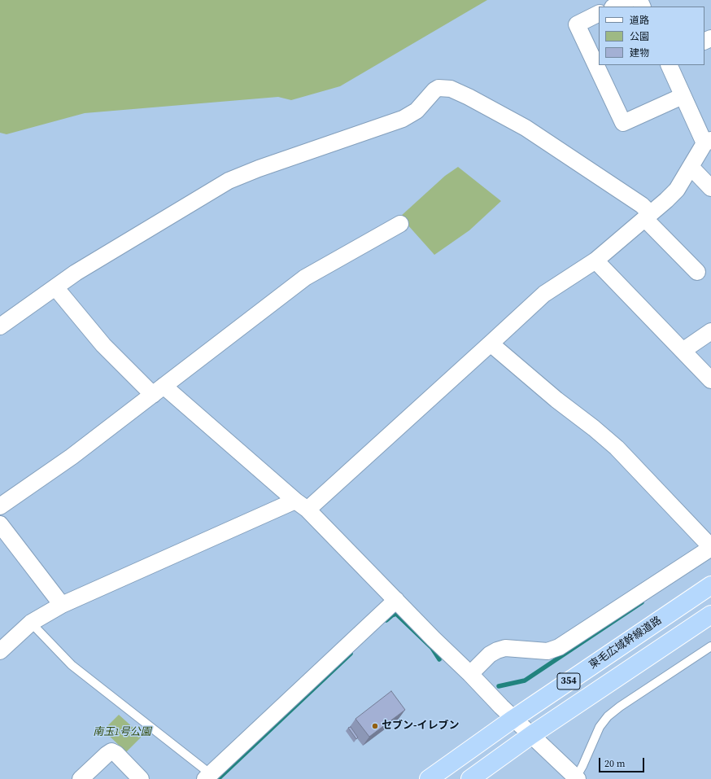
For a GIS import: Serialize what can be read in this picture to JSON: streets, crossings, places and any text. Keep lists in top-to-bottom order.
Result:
{
  "streets": {
    "highway": ["東毛広域幹線道路", "354"]
  },
  "parks": ["南玉1号公園"],
  "places": ["セブン-イレブン"],
  "legend": ["道路", "公園", "建物"],
  "scale_bar": "20 m"
}
